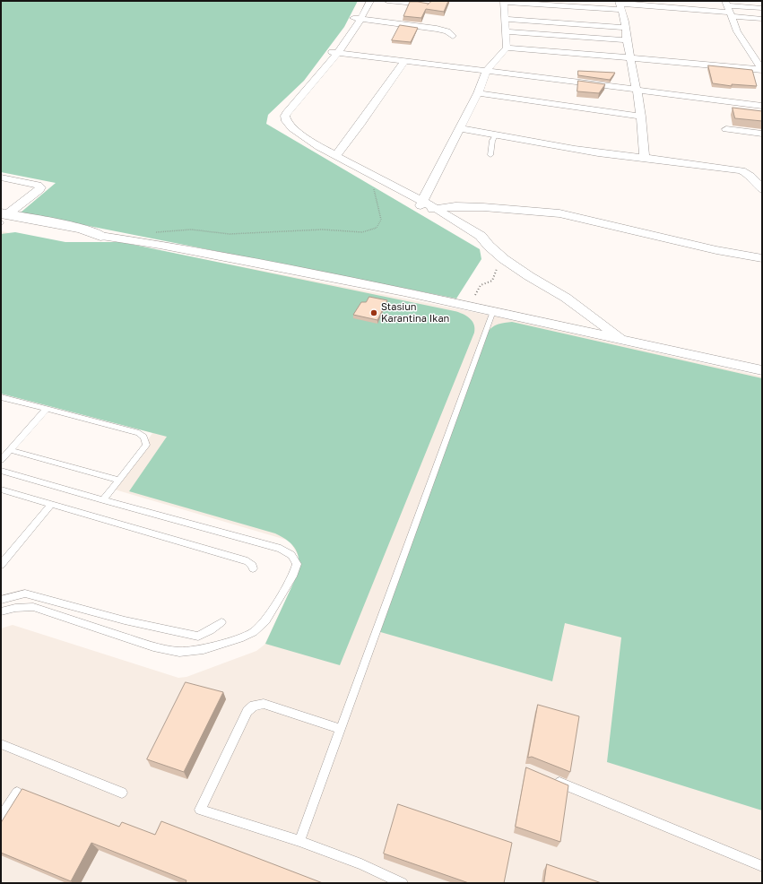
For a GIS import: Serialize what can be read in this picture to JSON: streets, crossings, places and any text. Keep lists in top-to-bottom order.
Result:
{
  "places": ["Stasiun Karantina Ikan"]
}
